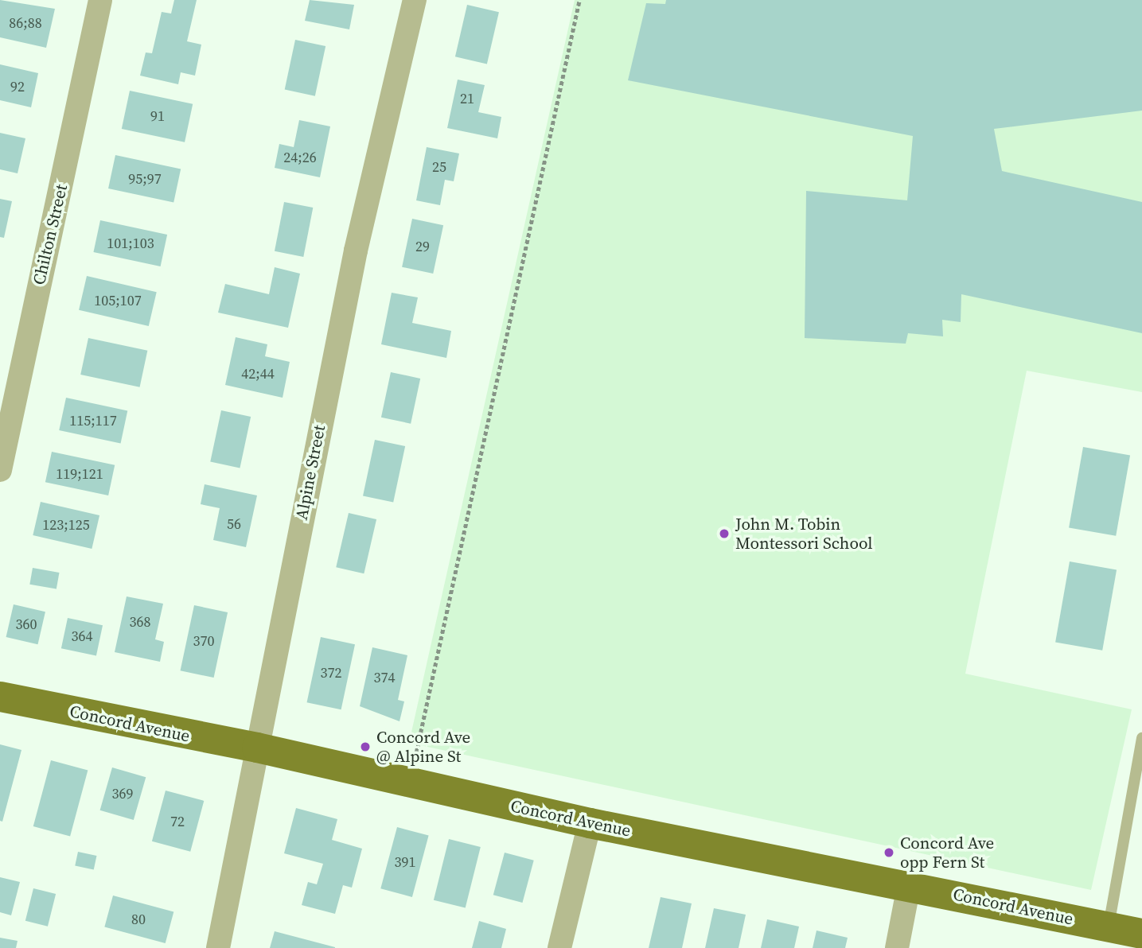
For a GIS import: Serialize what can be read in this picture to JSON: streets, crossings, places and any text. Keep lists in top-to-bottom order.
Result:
{
  "streets": {
    "main road": ["Concord Avenue"],
    "street": ["Chilton Street", "Alpine Street"]
  },
  "crossings": [
    ["Alpine Street", "Concord Avenue"]
  ],
  "places": ["John M. Tobin Montessori School", "Concord Ave @ Alpine St", "Concord Ave opp Fern St"],
  "house_numbers": [
    "86;88",
    "92",
    "21",
    "91",
    "24;26",
    "25",
    "95;97",
    "101;103",
    "29",
    "105;107",
    "42;44",
    "115;117",
    "119;121",
    "56",
    "123;125",
    "368",
    "360",
    "364",
    "370",
    "372",
    "374",
    "369",
    "72",
    "391",
    "80"
  ]
}
